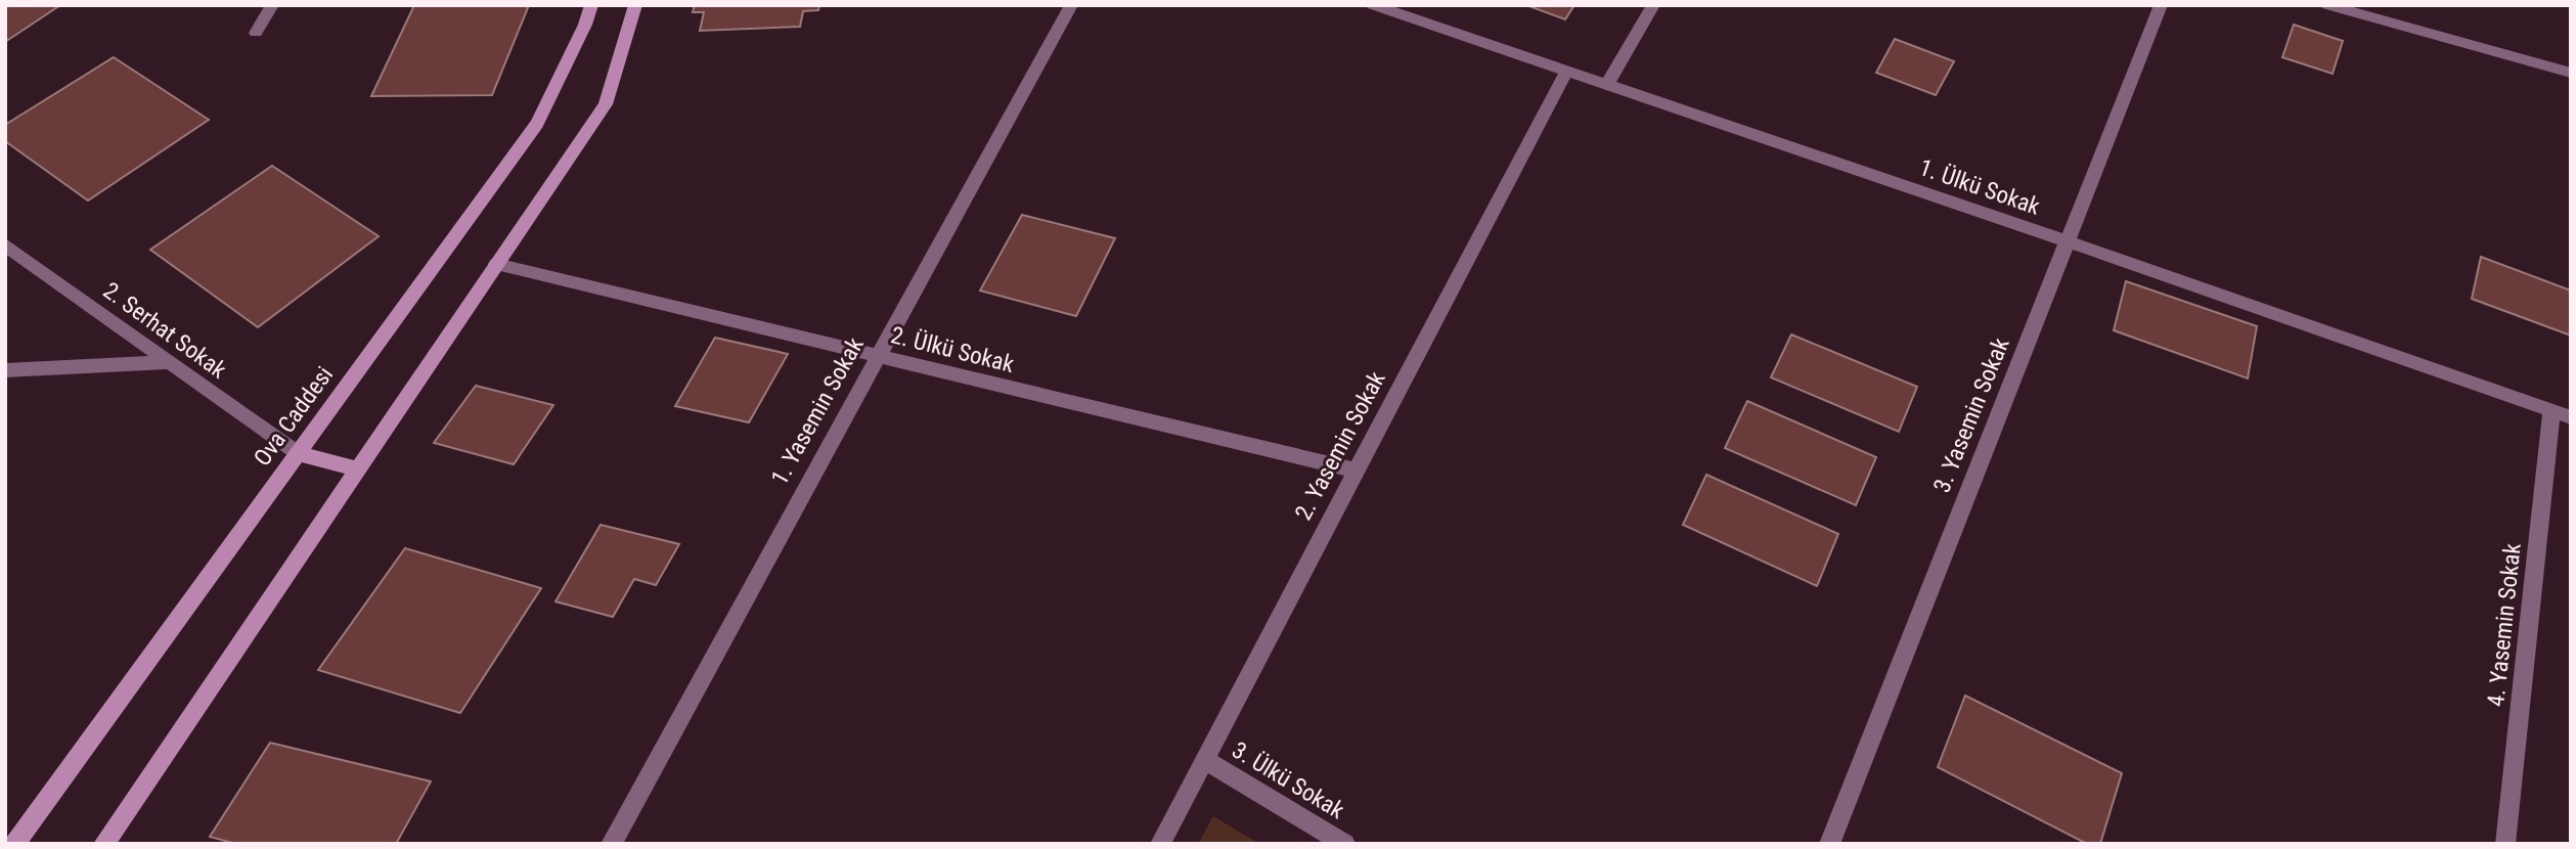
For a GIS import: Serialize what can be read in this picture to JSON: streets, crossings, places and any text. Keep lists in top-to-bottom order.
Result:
{
  "streets": {
    "street": [
      "1. Ülkü Sokak",
      "2. Serhat Sokak",
      "2. Ülkü Sokak",
      "1. Yasemin Sokak",
      "3. Yasemin Sokak",
      "Ova Caddesi",
      "2. Yasemin Sokak",
      "4. Yasemin Sokak",
      "3. Ülkü Sokak"
    ]
  },
  "crossings": [
    ["1. Ülkü Sokak", "3. Yasemin Sokak"],
    ["1. Ülkü Sokak", "2. Yasemin Sokak"],
    ["1. Ülkü Sokak", "4. Yasemin Sokak"],
    ["2. Serhat Sokak", "Ova Caddesi"],
    ["2. Ülkü Sokak", "1. Yasemin Sokak"],
    ["2. Ülkü Sokak", "2. Yasemin Sokak"],
    ["2. Yasemin Sokak", "3. Ülkü Sokak"]
  ]
}
